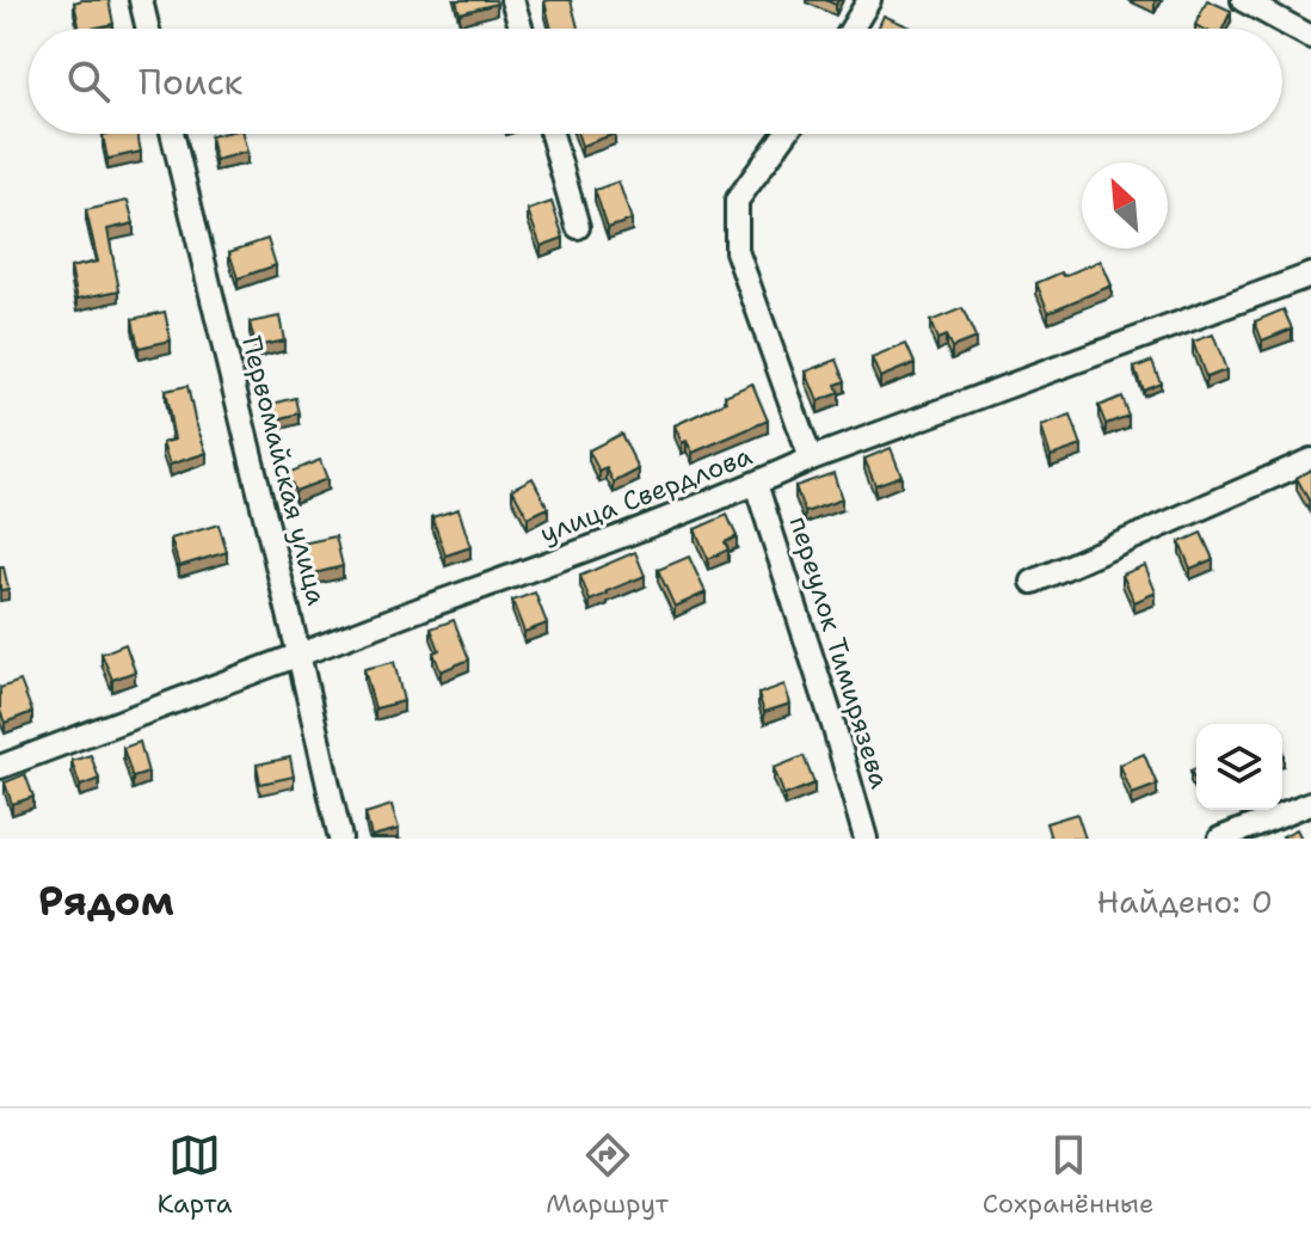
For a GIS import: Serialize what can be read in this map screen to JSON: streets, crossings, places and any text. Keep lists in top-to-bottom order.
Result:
{
  "streets": {
    "street": ["Первомайская улица", "улица Свердлова", "переулок Тимирязева"]
  },
  "crossings": [
    ["Первомайская улица", "улица Свердлова"],
    ["улица Свердлова", "переулок Тимирязева"]
  ],
  "north": "top left",
  "page": {
    "search": "Поиск",
    "heading": ["Рядом", "Найдено: 0"],
    "nav": ["Карта", "Маршрут", "Сохранённые"]
  }
}
